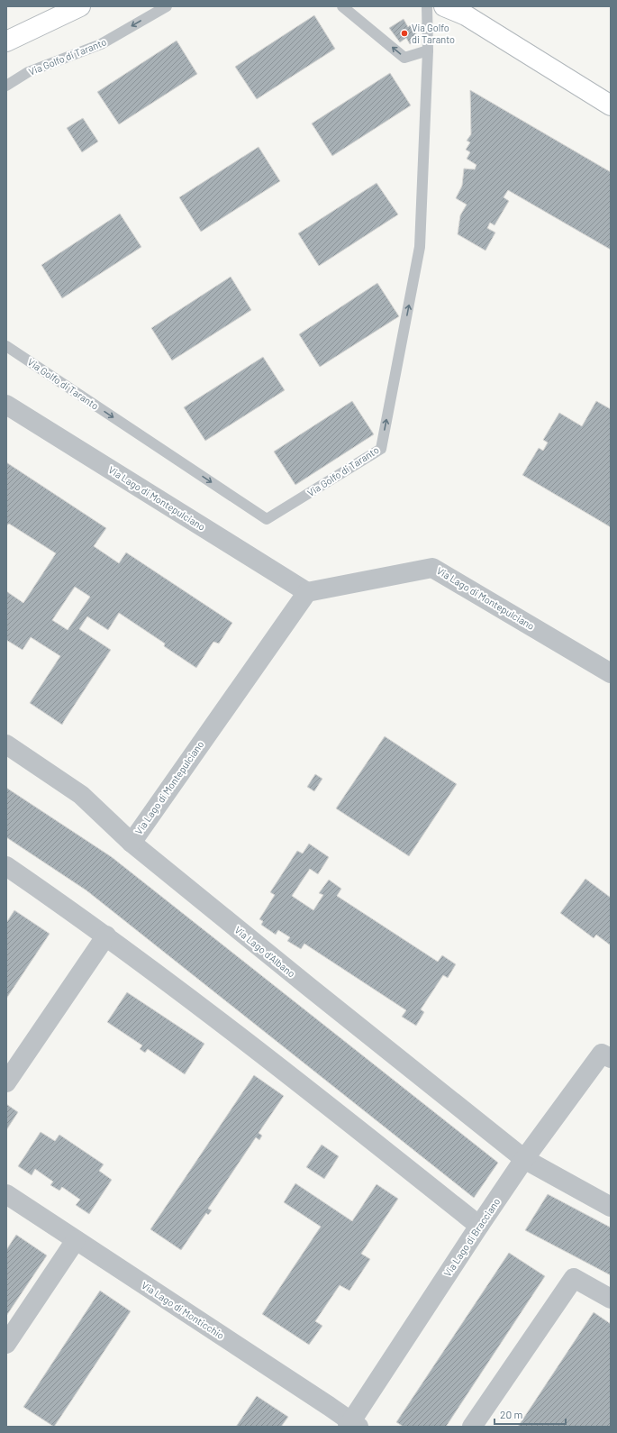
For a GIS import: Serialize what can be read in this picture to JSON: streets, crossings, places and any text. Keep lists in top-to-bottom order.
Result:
{
  "streets": {
    "street": [
      "Via Lago di Montepulciano",
      "Via Lago d'Albano",
      "Via Lago di Bracciano",
      "Via Lago di Monticchio"
    ],
    "lane": ["Via Golfo di Taranto"]
  },
  "crossings": [
    ["Via Lago di Montepulciano", "Via Lago d'Albano"],
    ["Via Lago d'Albano", "Via Lago di Bracciano"],
    ["Via Lago di Bracciano", "Via Lago di Monticchio"]
  ],
  "places": ["Via Golfo di Taranto"],
  "scale_bar": "20 m"
}
